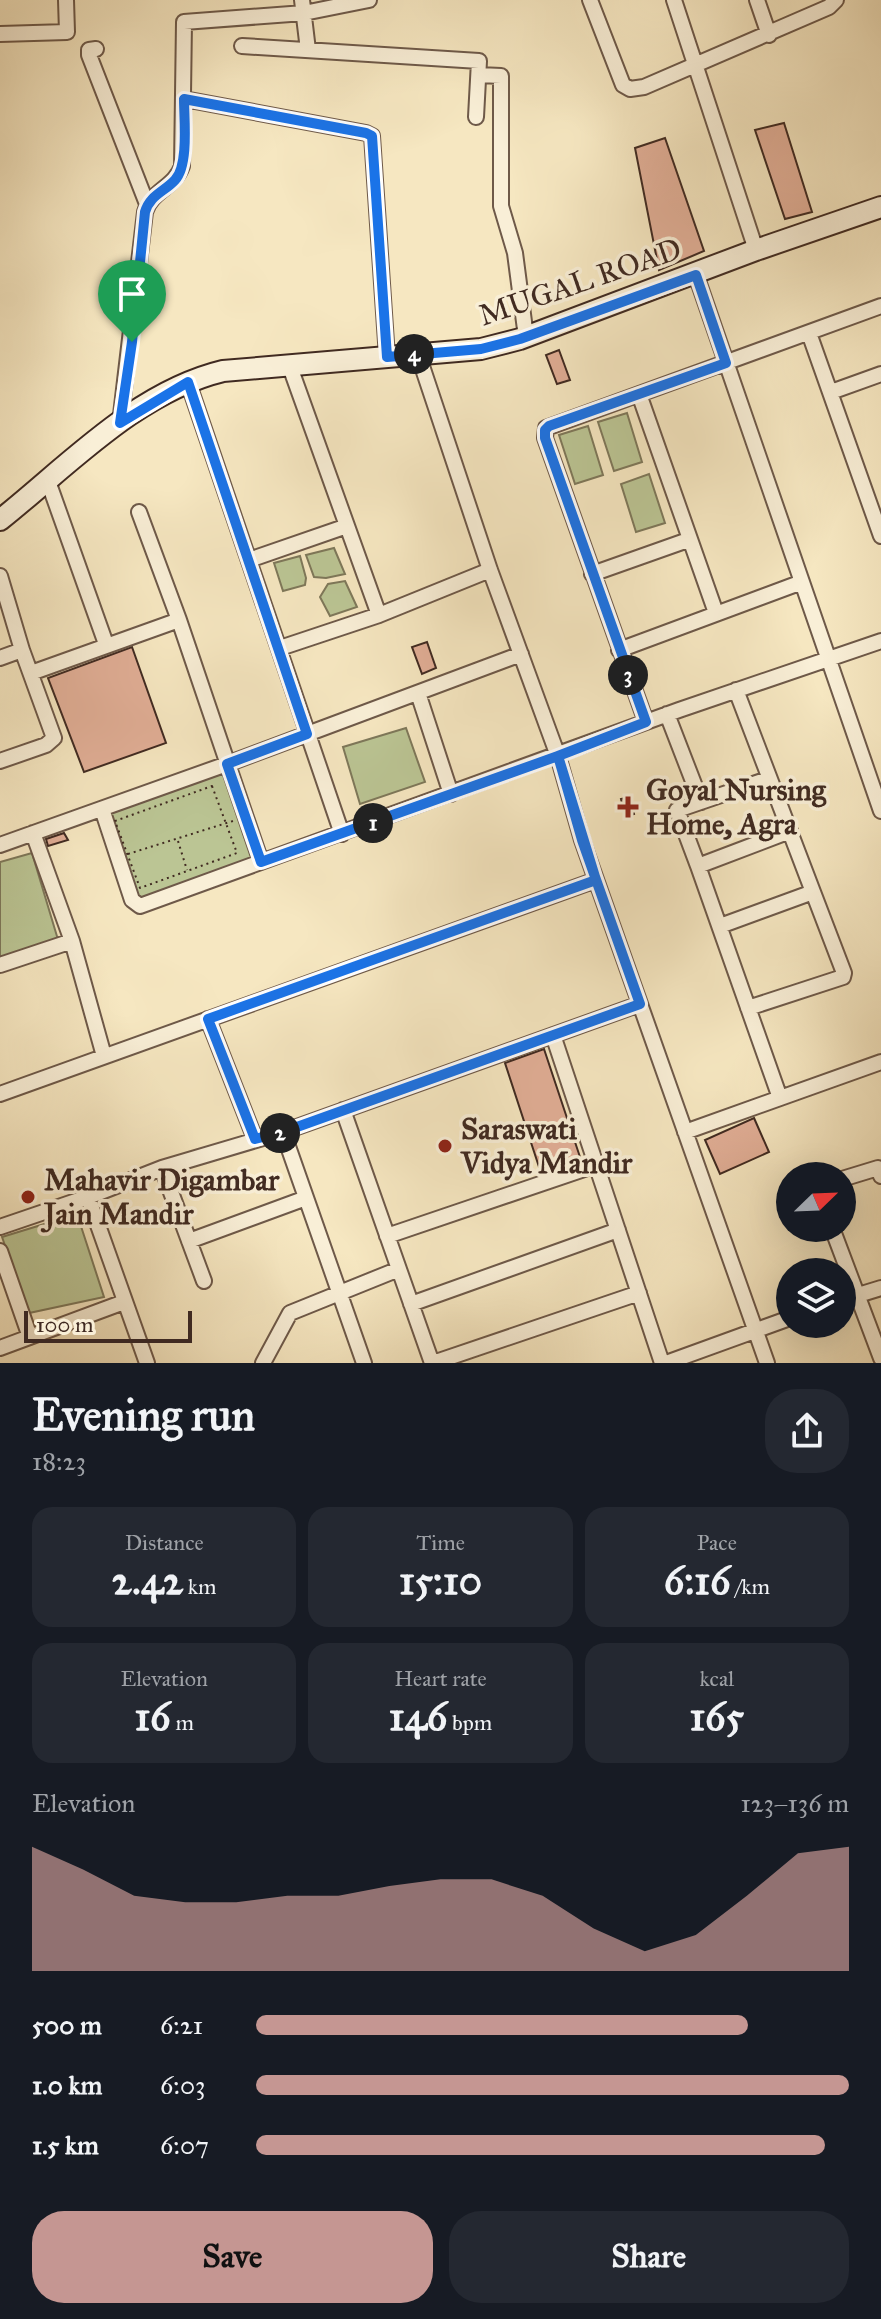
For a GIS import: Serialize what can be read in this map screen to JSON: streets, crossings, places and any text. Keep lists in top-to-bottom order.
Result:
{
  "streets": {
    "street": ["MUGAL ROAD"]
  },
  "places": {
    "health": ["Goyal Nursing Home, Agra"],
    "other": ["Saraswati Vidya Mandir", "Mahavir Digambar Jain Mandir"]
  },
  "scale_bar": "100 m",
  "north": "top right",
  "page": {
    "pins": [
      "4",
      "3",
      "1",
      "2"
    ],
    "scale": "100 m",
    "heading": ["Evening run", "18:23"],
    "stats": [
      ["Distance", "2.42 km"],
      ["Time", "15:10"],
      ["Pace", "6:16 /km"],
      ["Elevation", "16 m"],
      ["Heart rate", "146 bpm"],
      ["kcal", "165"]
    ],
    "chart": ["Elevation", "123–136 m"],
    "list": [
      {
        "name": "500 m",
        "note": "6:21"
      },
      {
        "name": "1.0 km",
        "note": "6:03"
      },
      {
        "name": "1.5 km",
        "note": "6:07"
      }
    ],
    "buttons": ["Save", "Share"]
  }
}
